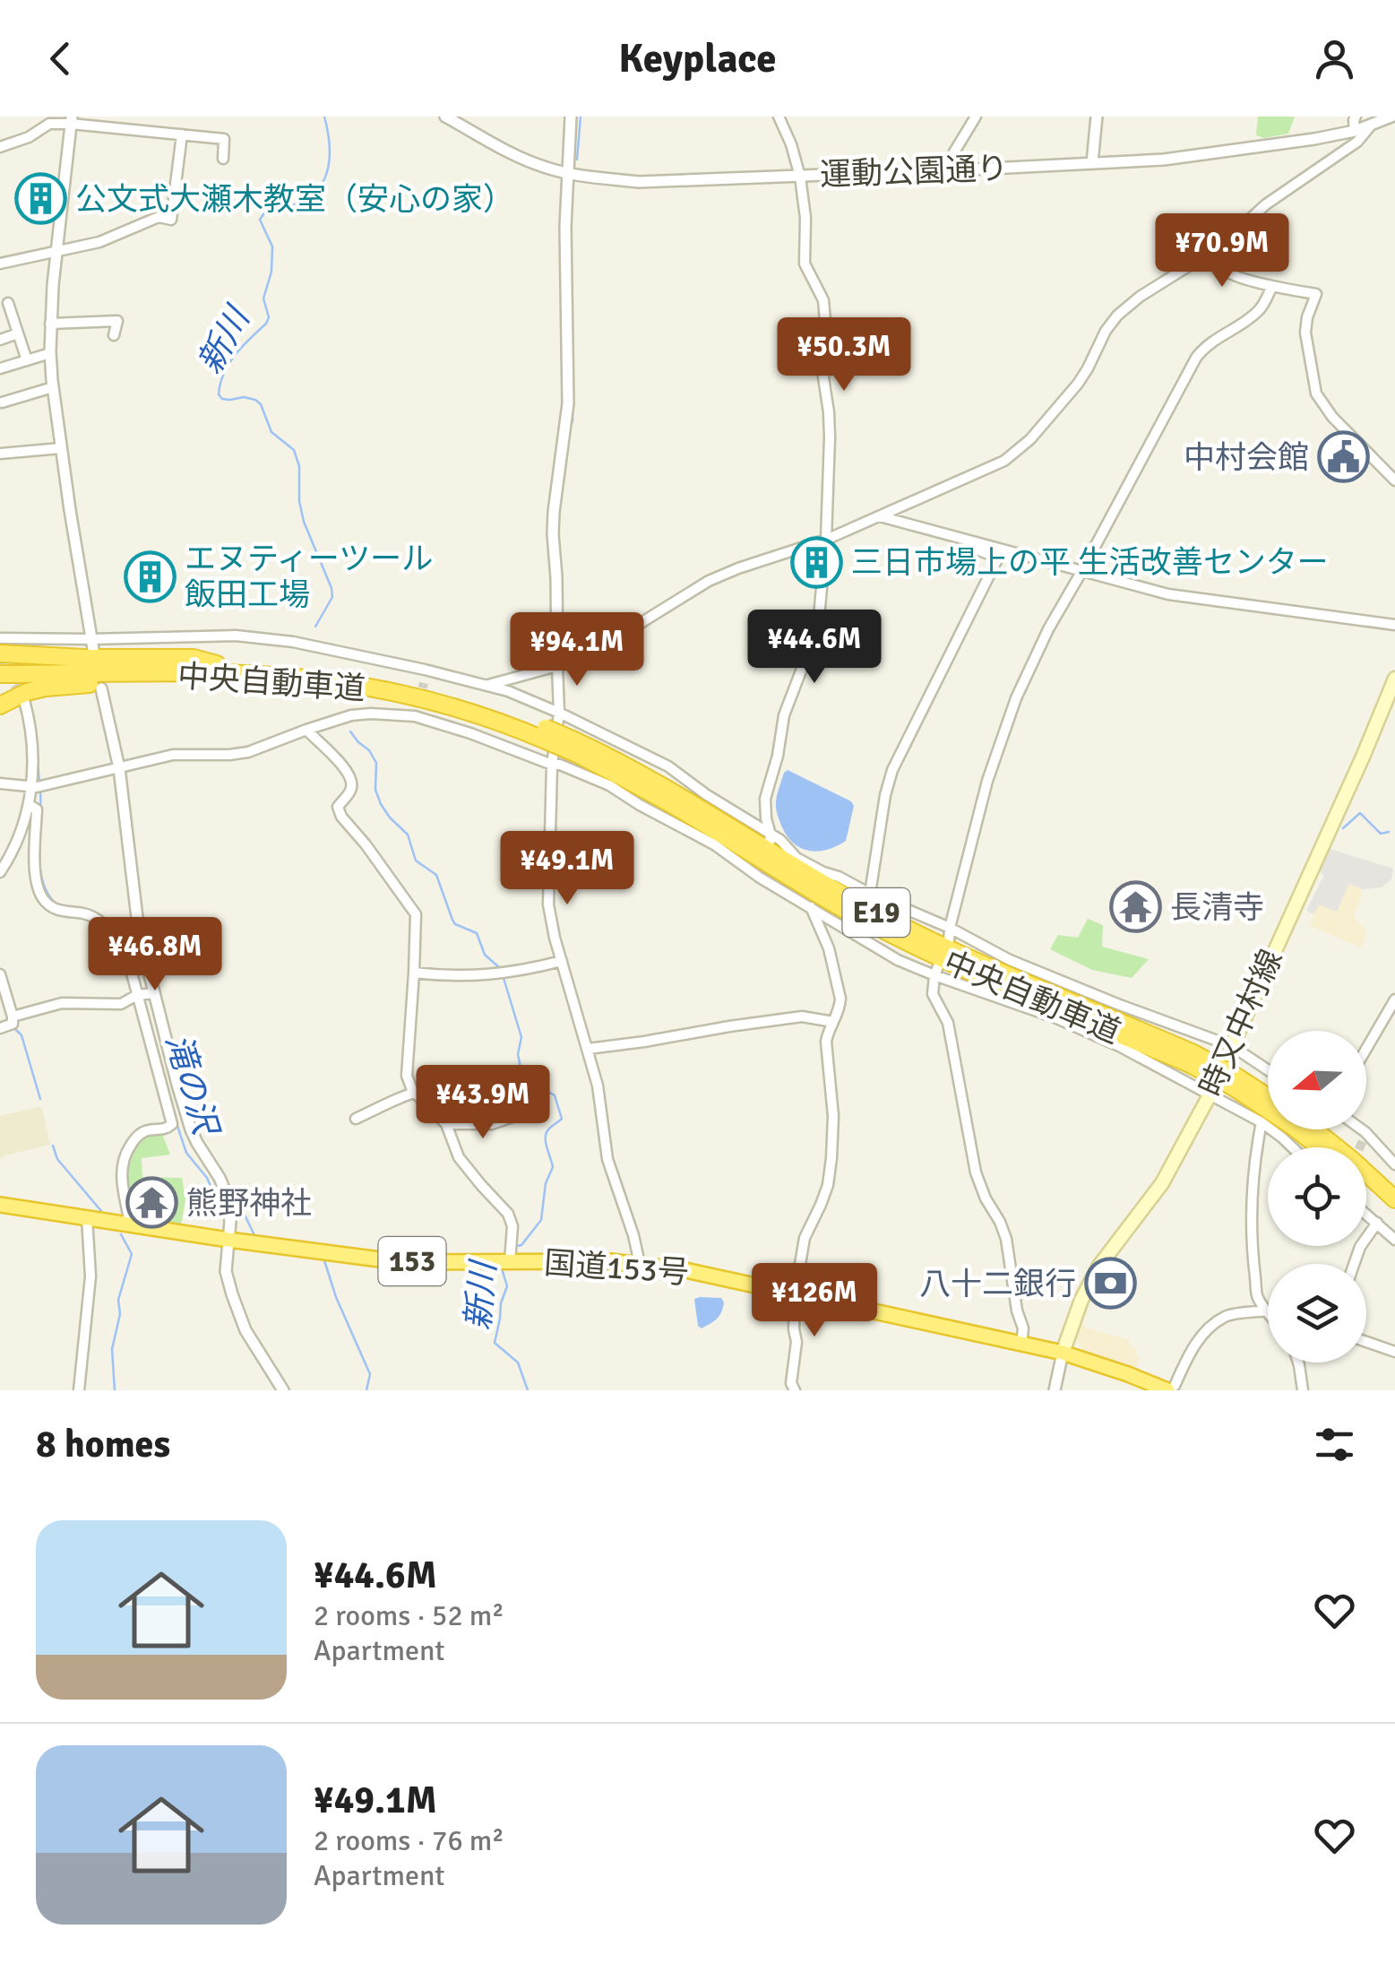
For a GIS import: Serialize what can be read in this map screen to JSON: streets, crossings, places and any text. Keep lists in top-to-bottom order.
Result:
{
  "streets": {
    "highway": [
      "中央自動車道",
      "E19",
      "153",
      "国道153号"
    ],
    "main road": ["時又中村線"],
    "street": ["運動公園通り"]
  },
  "crossings": [
    ["時又中村線", "国道153号"]
  ],
  "water": ["新川", "滝の沢"],
  "places": {
    "building": ["公文式大瀬木教室（安心の家）", "三日市場上の平 生活改善センター", "エヌティーツール 飯田工場"],
    "public building": ["中村会館"],
    "temple": ["長清寺", "熊野神社"],
    "bank": ["八十二銀行"]
  },
  "north": "left",
  "page": {
    "header": "Keyplace",
    "price": [
      "¥70.9M",
      "¥50.3M",
      "¥44.6M",
      "¥94.1M",
      "¥49.1M",
      "¥46.8M",
      "¥43.9M",
      "¥126M"
    ],
    "heading": "8 homes",
    "list": [
      {
        "name": "¥44.6M",
        "note": "2 rooms · 52 m² · Apartment"
      },
      {
        "name": "¥49.1M",
        "note": "2 rooms · 76 m² · Apartment"
      }
    ]
  }
}
